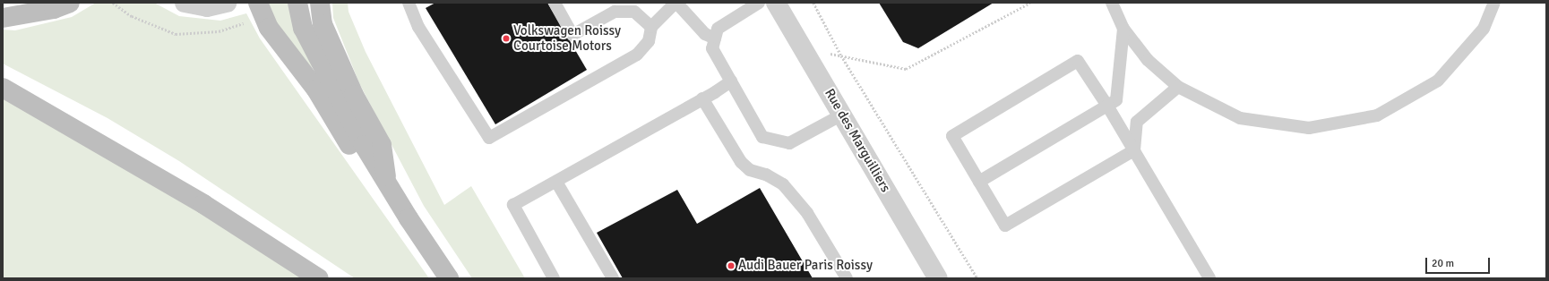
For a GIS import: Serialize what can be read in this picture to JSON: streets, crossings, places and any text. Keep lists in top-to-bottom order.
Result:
{
  "streets": {
    "street": ["Rue des Marguilliers"]
  },
  "places": ["Volkswagen Roissy Courtoise Motors", "Audi Bauer Paris Roissy"],
  "scale_bar": "20 m"
}
